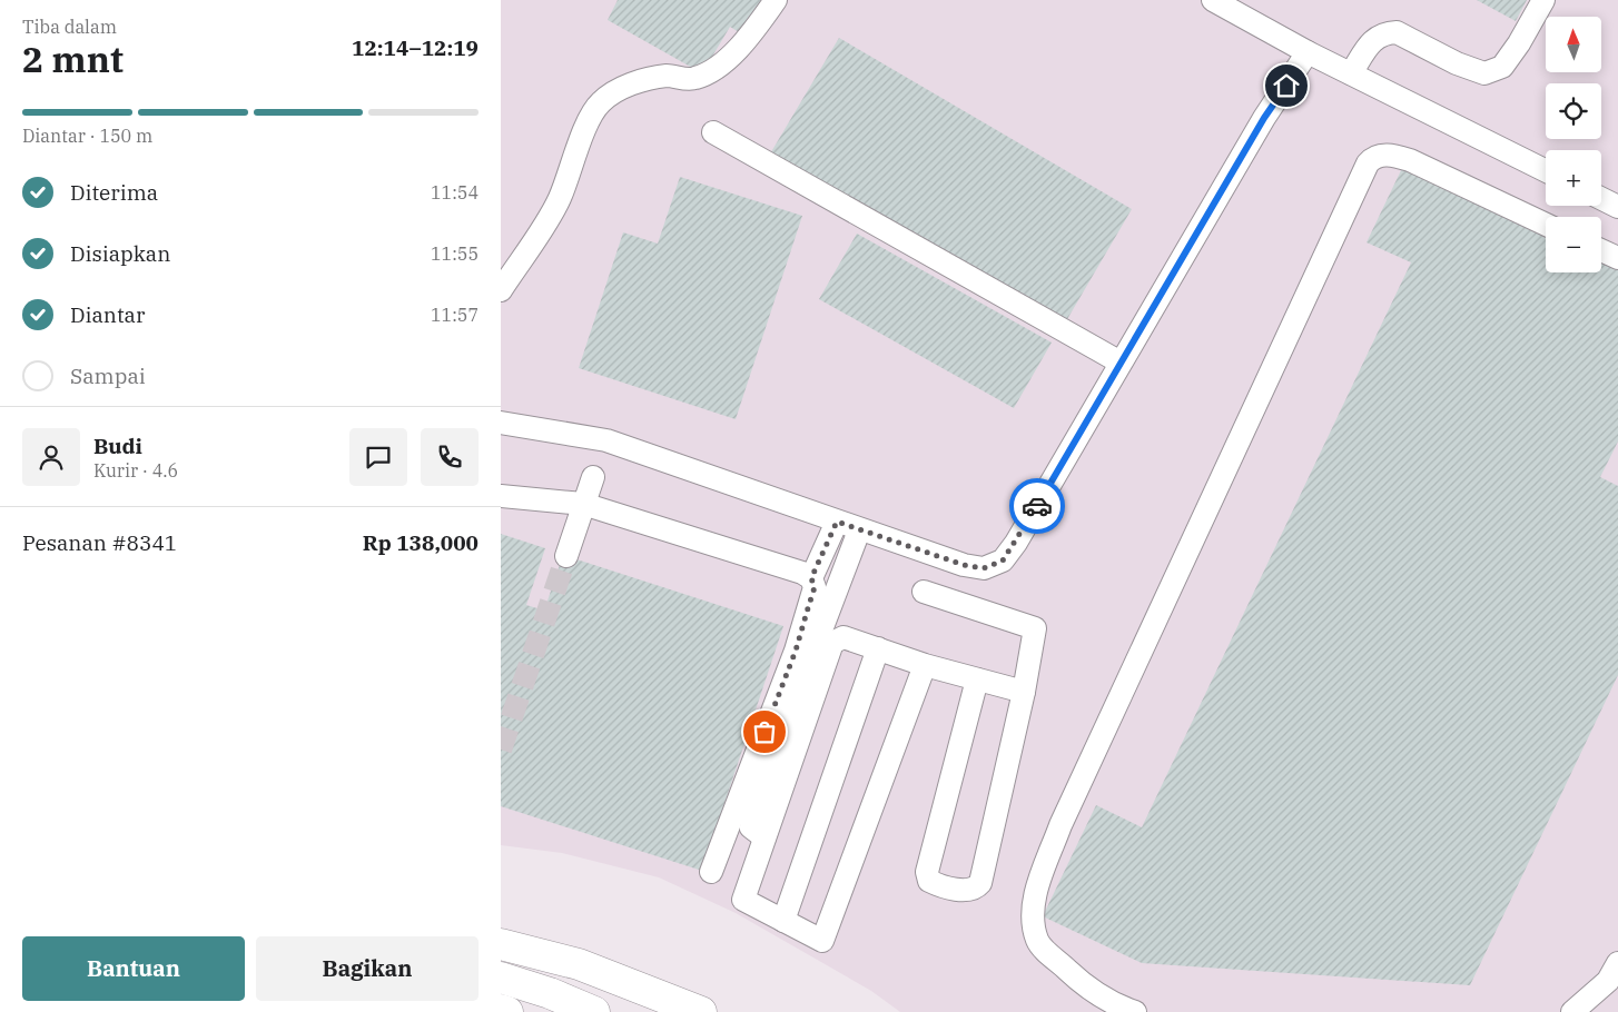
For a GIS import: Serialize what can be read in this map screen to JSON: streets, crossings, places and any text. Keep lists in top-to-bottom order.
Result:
{
  "north": "top",
  "page": {
    "heading": ["2 mnt", "Tiba dalam", "12:14–12:19"],
    "panel": [
      "Budi",
      "Kurir · 4.6",
      "Pesanan #8341",
      "Rp 138,000"
    ],
    "map_buttons": ["+", "−"],
    "bar": "Diantar · 150 m",
    "list": [
      ["Diterima", "11:54"],
      ["Disiapkan", "11:55"],
      ["Diantar", "11:57"],
      "Sampai"
    ],
    "buttons": ["Bantuan", "Bagikan"]
  }
}
